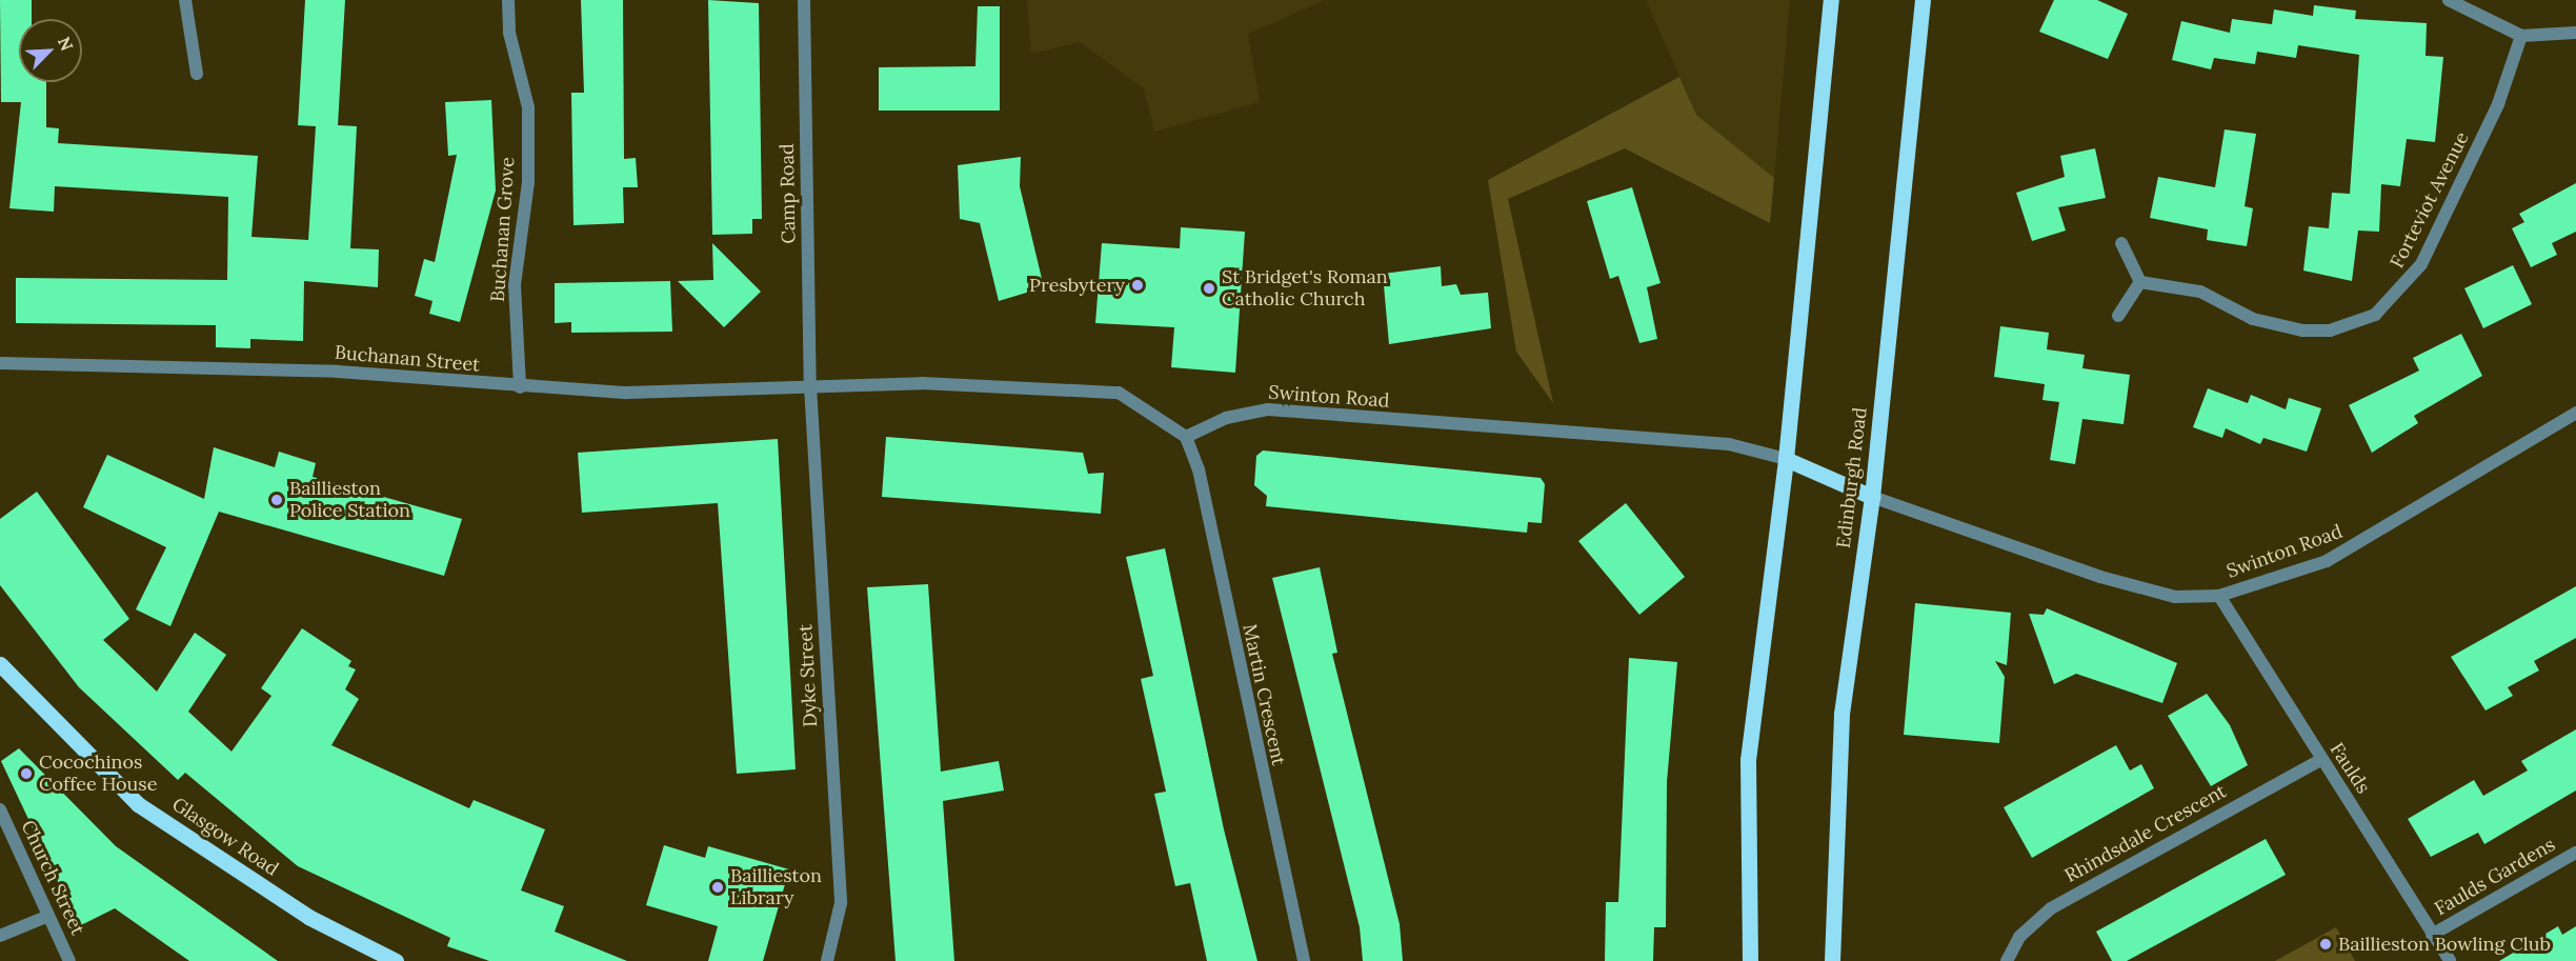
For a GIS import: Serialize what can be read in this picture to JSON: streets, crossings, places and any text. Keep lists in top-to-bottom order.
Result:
{
  "streets": {
    "main road": ["Edinburgh Road", "Glasgow Road"],
    "street": [
      "Camp Road",
      "Forteviot Avenue",
      "Buchanan Grove",
      "Buchanan Street",
      "Swinton Road",
      "Dyke Street",
      "Martin Crescent",
      "Faulds",
      "Rhindsdale Crescent",
      "Faulds Gardens",
      "Church Street"
    ]
  },
  "crossings": [
    ["Camp Road", "Buchanan Street"],
    ["Camp Road", "Dyke Street"],
    ["Buchanan Grove", "Buchanan Street"],
    ["Buchanan Street", "Dyke Street"],
    ["Swinton Road", "Edinburgh Road"],
    ["Swinton Road", "Martin Crescent"],
    ["Swinton Road", "Faulds"],
    ["Faulds", "Rhindsdale Crescent"],
    ["Faulds", "Faulds Gardens"]
  ],
  "places": [
    "Presbytery",
    "St Bridget's Roman Catholic Church",
    "Baillieston Police Station",
    "Cocochinos Coffee House",
    "Baillieston Library",
    "Baillieston Bowling Club"
  ],
  "north": "top right"
}
